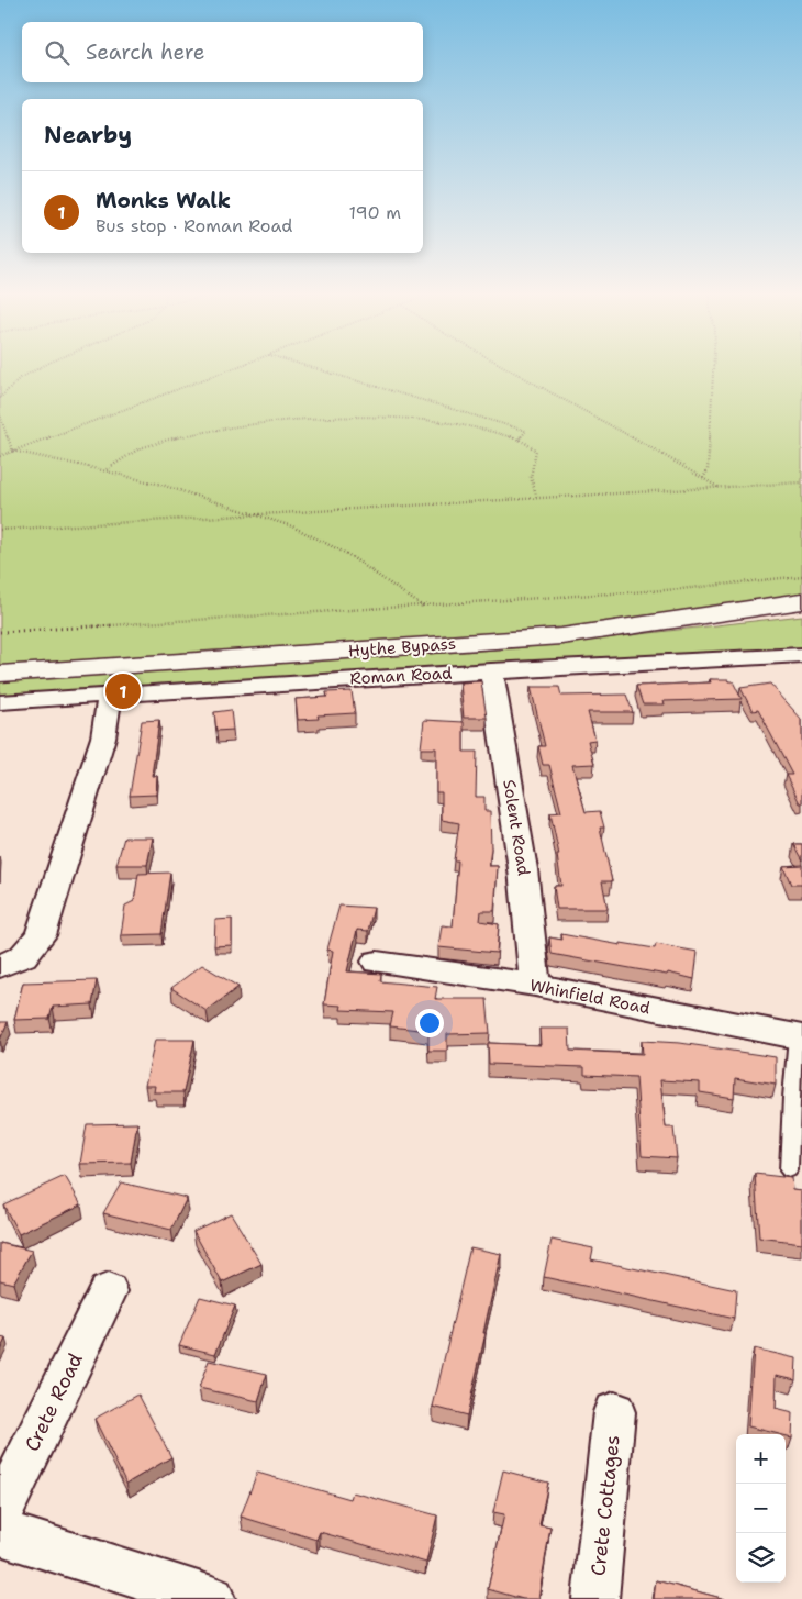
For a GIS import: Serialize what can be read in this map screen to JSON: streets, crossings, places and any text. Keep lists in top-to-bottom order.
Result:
{
  "streets": {
    "main road": ["Hythe Bypass"],
    "street": [
      "Roman Road",
      "Solent Road",
      "Whinfield Road",
      "Crete Road",
      "Crete Cottages"
    ]
  },
  "crossings": [
    ["Roman Road", "Solent Road"],
    ["Solent Road", "Whinfield Road"]
  ],
  "page": {
    "search": "Search here",
    "heading": "Nearby",
    "list": [
      {
        "mark": "1",
        "name": "Monks Walk",
        "note": "Bus stop · Roman Road",
        "value": "190 m"
      }
    ],
    "pins": "1",
    "map_buttons": ["+", "−"]
  }
}
